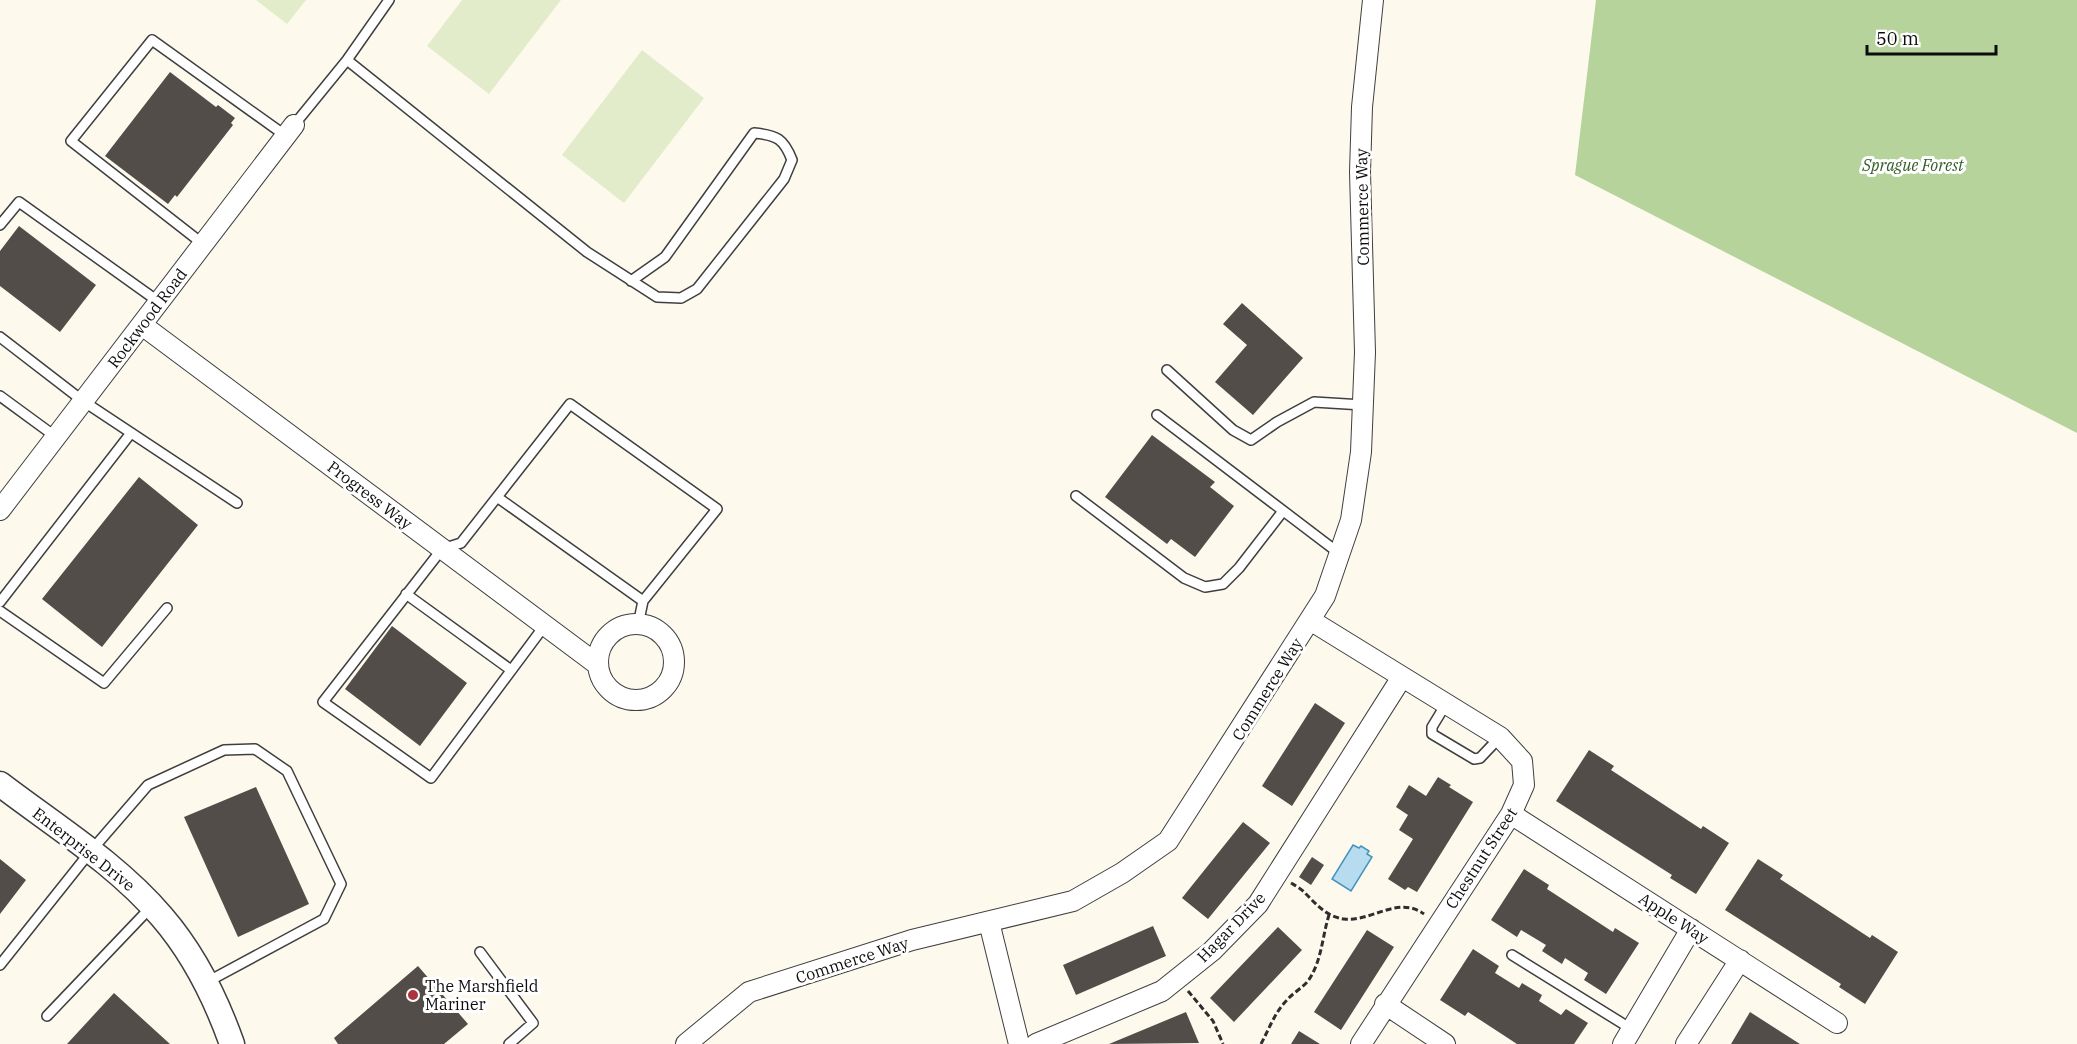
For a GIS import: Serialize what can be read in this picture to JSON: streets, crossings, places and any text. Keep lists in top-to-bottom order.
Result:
{
  "streets": {
    "street": [
      "Commerce Way",
      "Rockwood Road",
      "Progress Way",
      "Enterprise Drive",
      "Chestnut Street",
      "Apple Way",
      "Hagar Drive"
    ]
  },
  "crossings": [
    ["Commerce Way", "Chestnut Street"],
    ["Rockwood Road", "Progress Way"],
    ["Chestnut Street", "Apple Way"],
    ["Chestnut Street", "Hagar Drive"]
  ],
  "parks": ["Sprague Forest"],
  "places": ["The Marshfield Mariner"],
  "scale_bar": "50 m"
}
